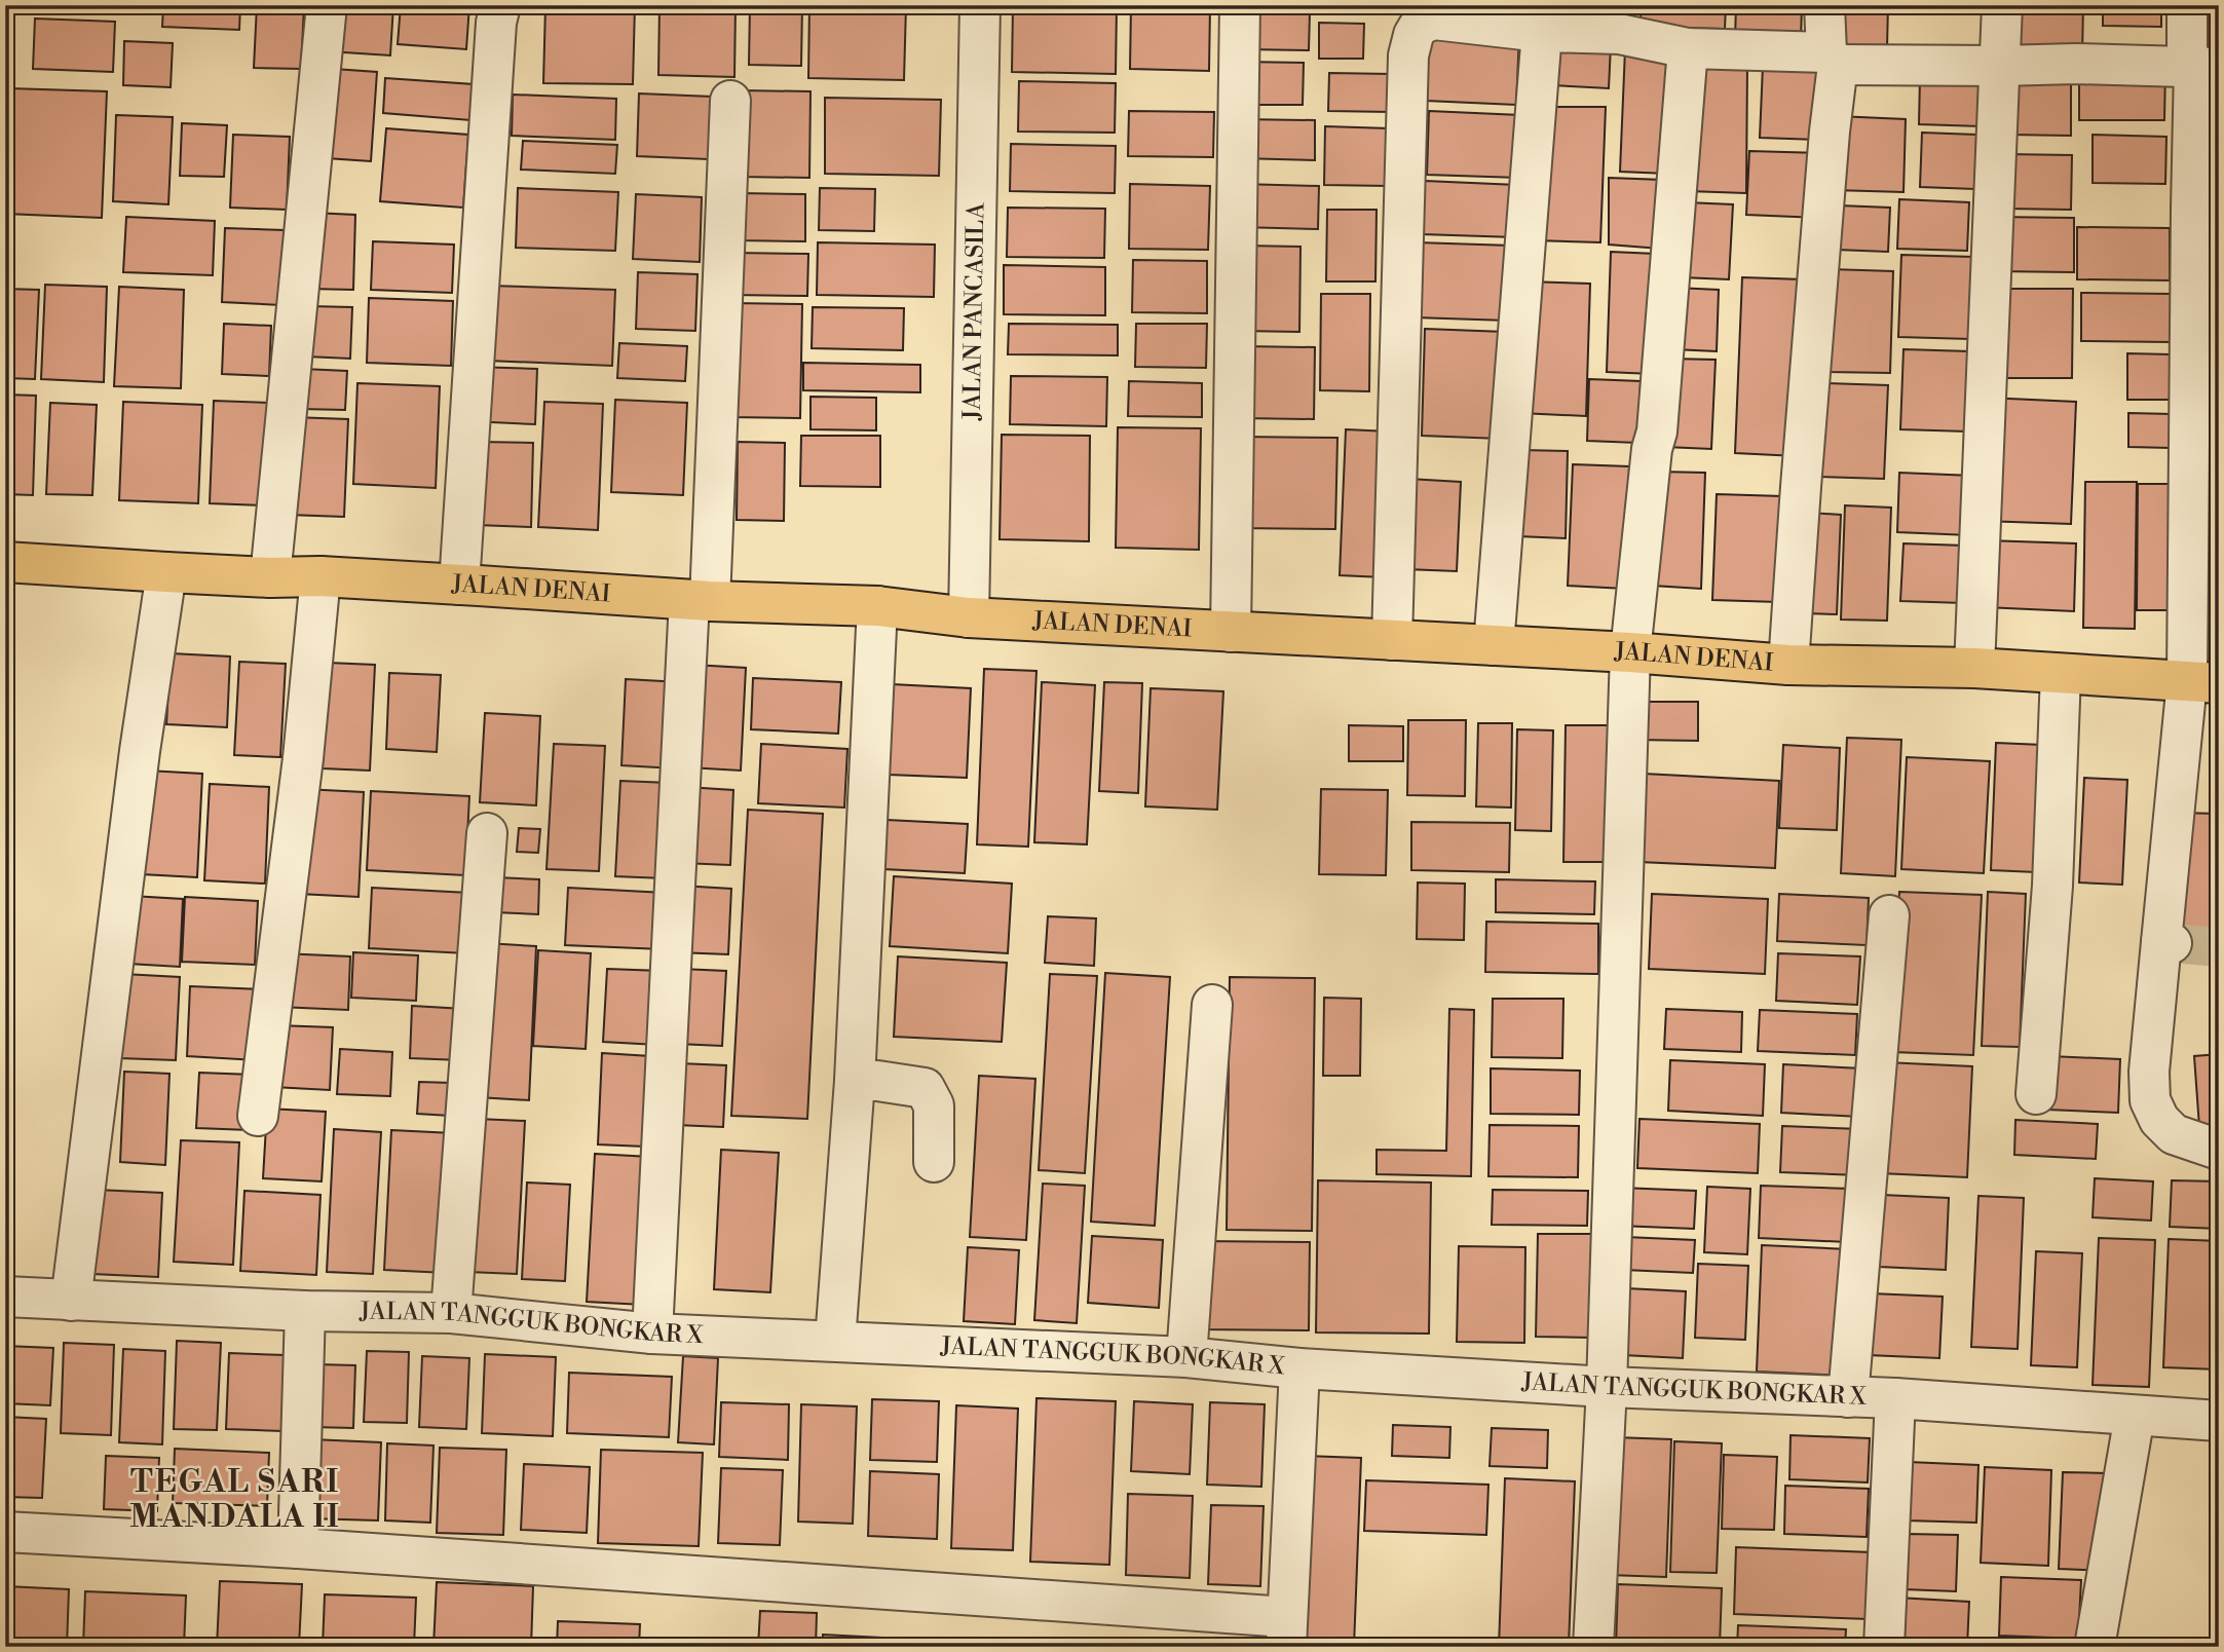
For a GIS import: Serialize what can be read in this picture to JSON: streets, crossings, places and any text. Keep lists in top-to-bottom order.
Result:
{
  "streets": {
    "main road": ["JALAN DENAI"],
    "street": ["JALAN PANCASILA", "JALAN TANGGUK BONGKAR X"]
  },
  "crossings": [
    ["JALAN PANCASILA", "JALAN DENAI"]
  ],
  "districts": ["TEGAL SARI MANDALA II"]
}
